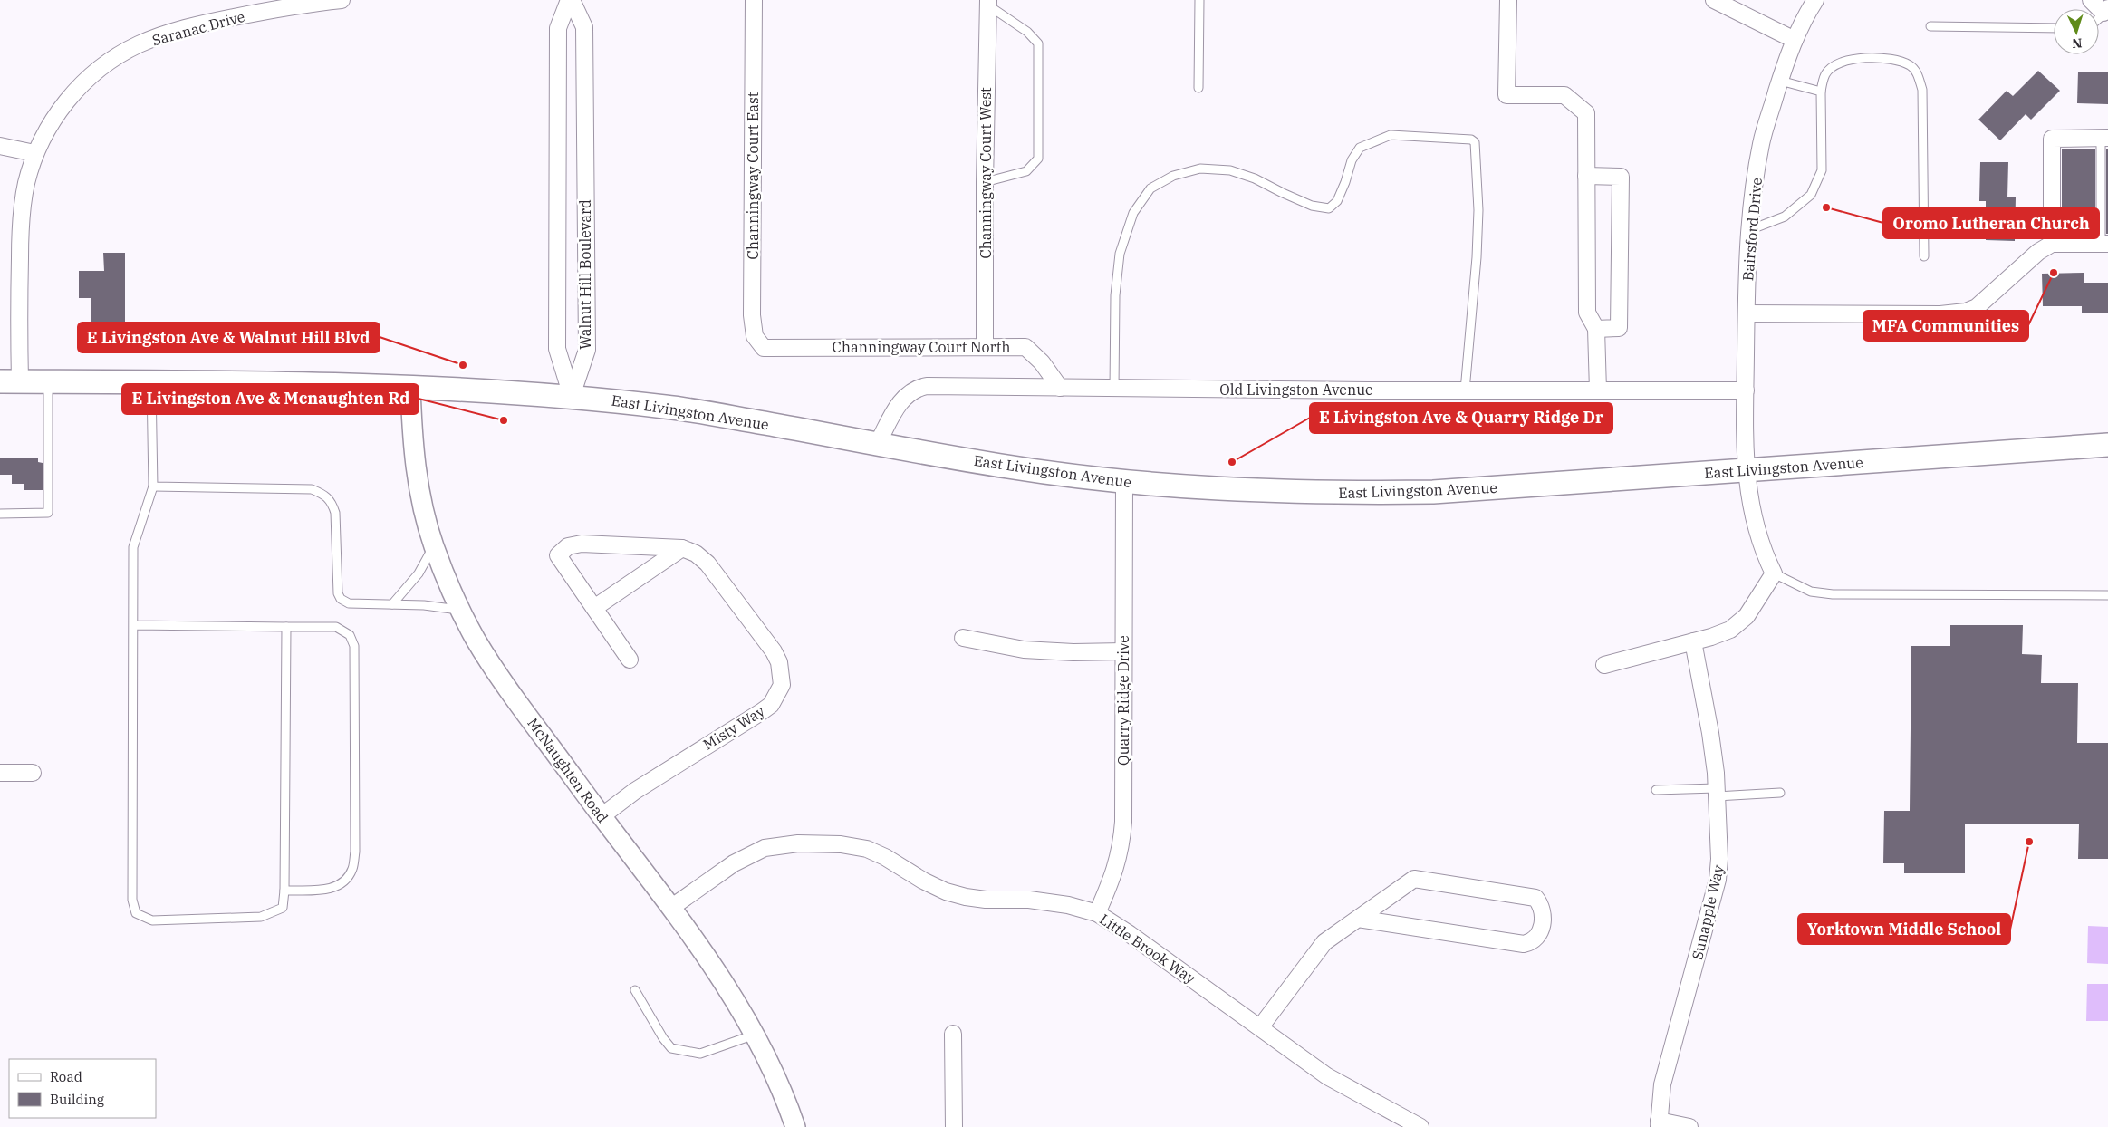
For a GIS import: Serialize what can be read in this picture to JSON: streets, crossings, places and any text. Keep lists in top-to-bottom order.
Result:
{
  "streets": {
    "main road": ["East Livingston Avenue"],
    "street": [
      "Saranac Drive",
      "Channingway Court West",
      "Channingway Court East",
      "Bairsford Drive",
      "Walnut Hill Boulevard",
      "Channingway Court North",
      "Old Livingston Avenue",
      "Quarry Ridge Drive",
      "Misty Way",
      "McNaughten Road",
      "Sunapple Way",
      "Little Brook Way"
    ]
  },
  "crossings": [
    ["Saranac Drive", "East Livingston Avenue"],
    ["Channingway Court West", "Channingway Court North"],
    ["Channingway Court East", "Channingway Court North"],
    ["Bairsford Drive", "Old Livingston Avenue"],
    ["Bairsford Drive", "East Livingston Avenue"],
    ["Walnut Hill Boulevard", "East Livingston Avenue"],
    ["Channingway Court North", "Old Livingston Avenue"],
    ["Old Livingston Avenue", "East Livingston Avenue"],
    ["East Livingston Avenue", "Quarry Ridge Drive"],
    ["East Livingston Avenue", "McNaughten Road"],
    ["Quarry Ridge Drive", "Little Brook Way"],
    ["Misty Way", "McNaughten Road"],
    ["McNaughten Road", "Little Brook Way"]
  ],
  "places": [
    "Oromo Lutheran Church",
    "MFA Communities",
    "E Livingston Ave & Walnut Hill Blvd",
    "E Livingston Ave & Mcnaughten Rd",
    "E Livingston Ave & Quarry Ridge Dr",
    "Yorktown Middle School"
  ],
  "legend": ["Road", "Building"],
  "north": "bottom"
}
